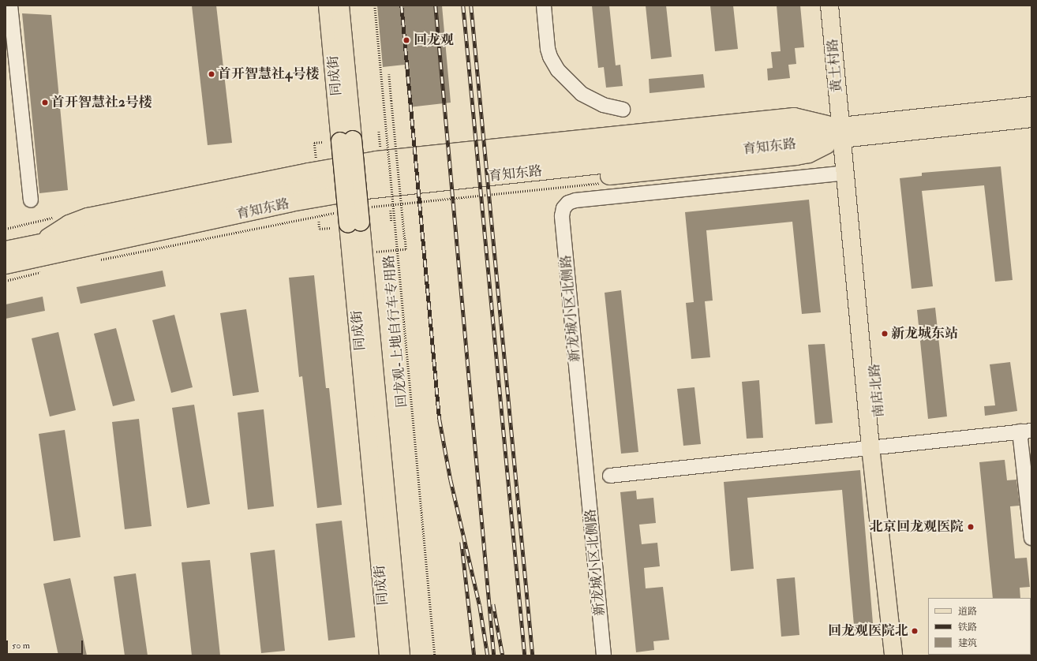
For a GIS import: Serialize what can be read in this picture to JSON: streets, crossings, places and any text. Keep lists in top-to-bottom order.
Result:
{
  "streets": {
    "main road": [
      "黄土村路",
      "同成街",
      "育知东路",
      "南店北路"
    ],
    "street": ["新龙城小区北侧路"],
    "path": ["回龙观-上地自行车专用路"]
  },
  "crossings": [
    ["黄土村路", "育知东路"],
    ["黄土村路", "南店北路"],
    ["同成街", "育知东路"],
    ["育知东路", "南店北路"],
    ["新龙城小区北侧路", "南店北路"]
  ],
  "places": [
    "回龙观",
    "首开智慧社4号楼",
    "首开智慧社2号楼",
    "新龙城东站",
    "北京回龙观医院",
    "回龙观医院北"
  ],
  "legend": ["道路", "铁路", "建筑"],
  "scale_bar": "50 m"
}
